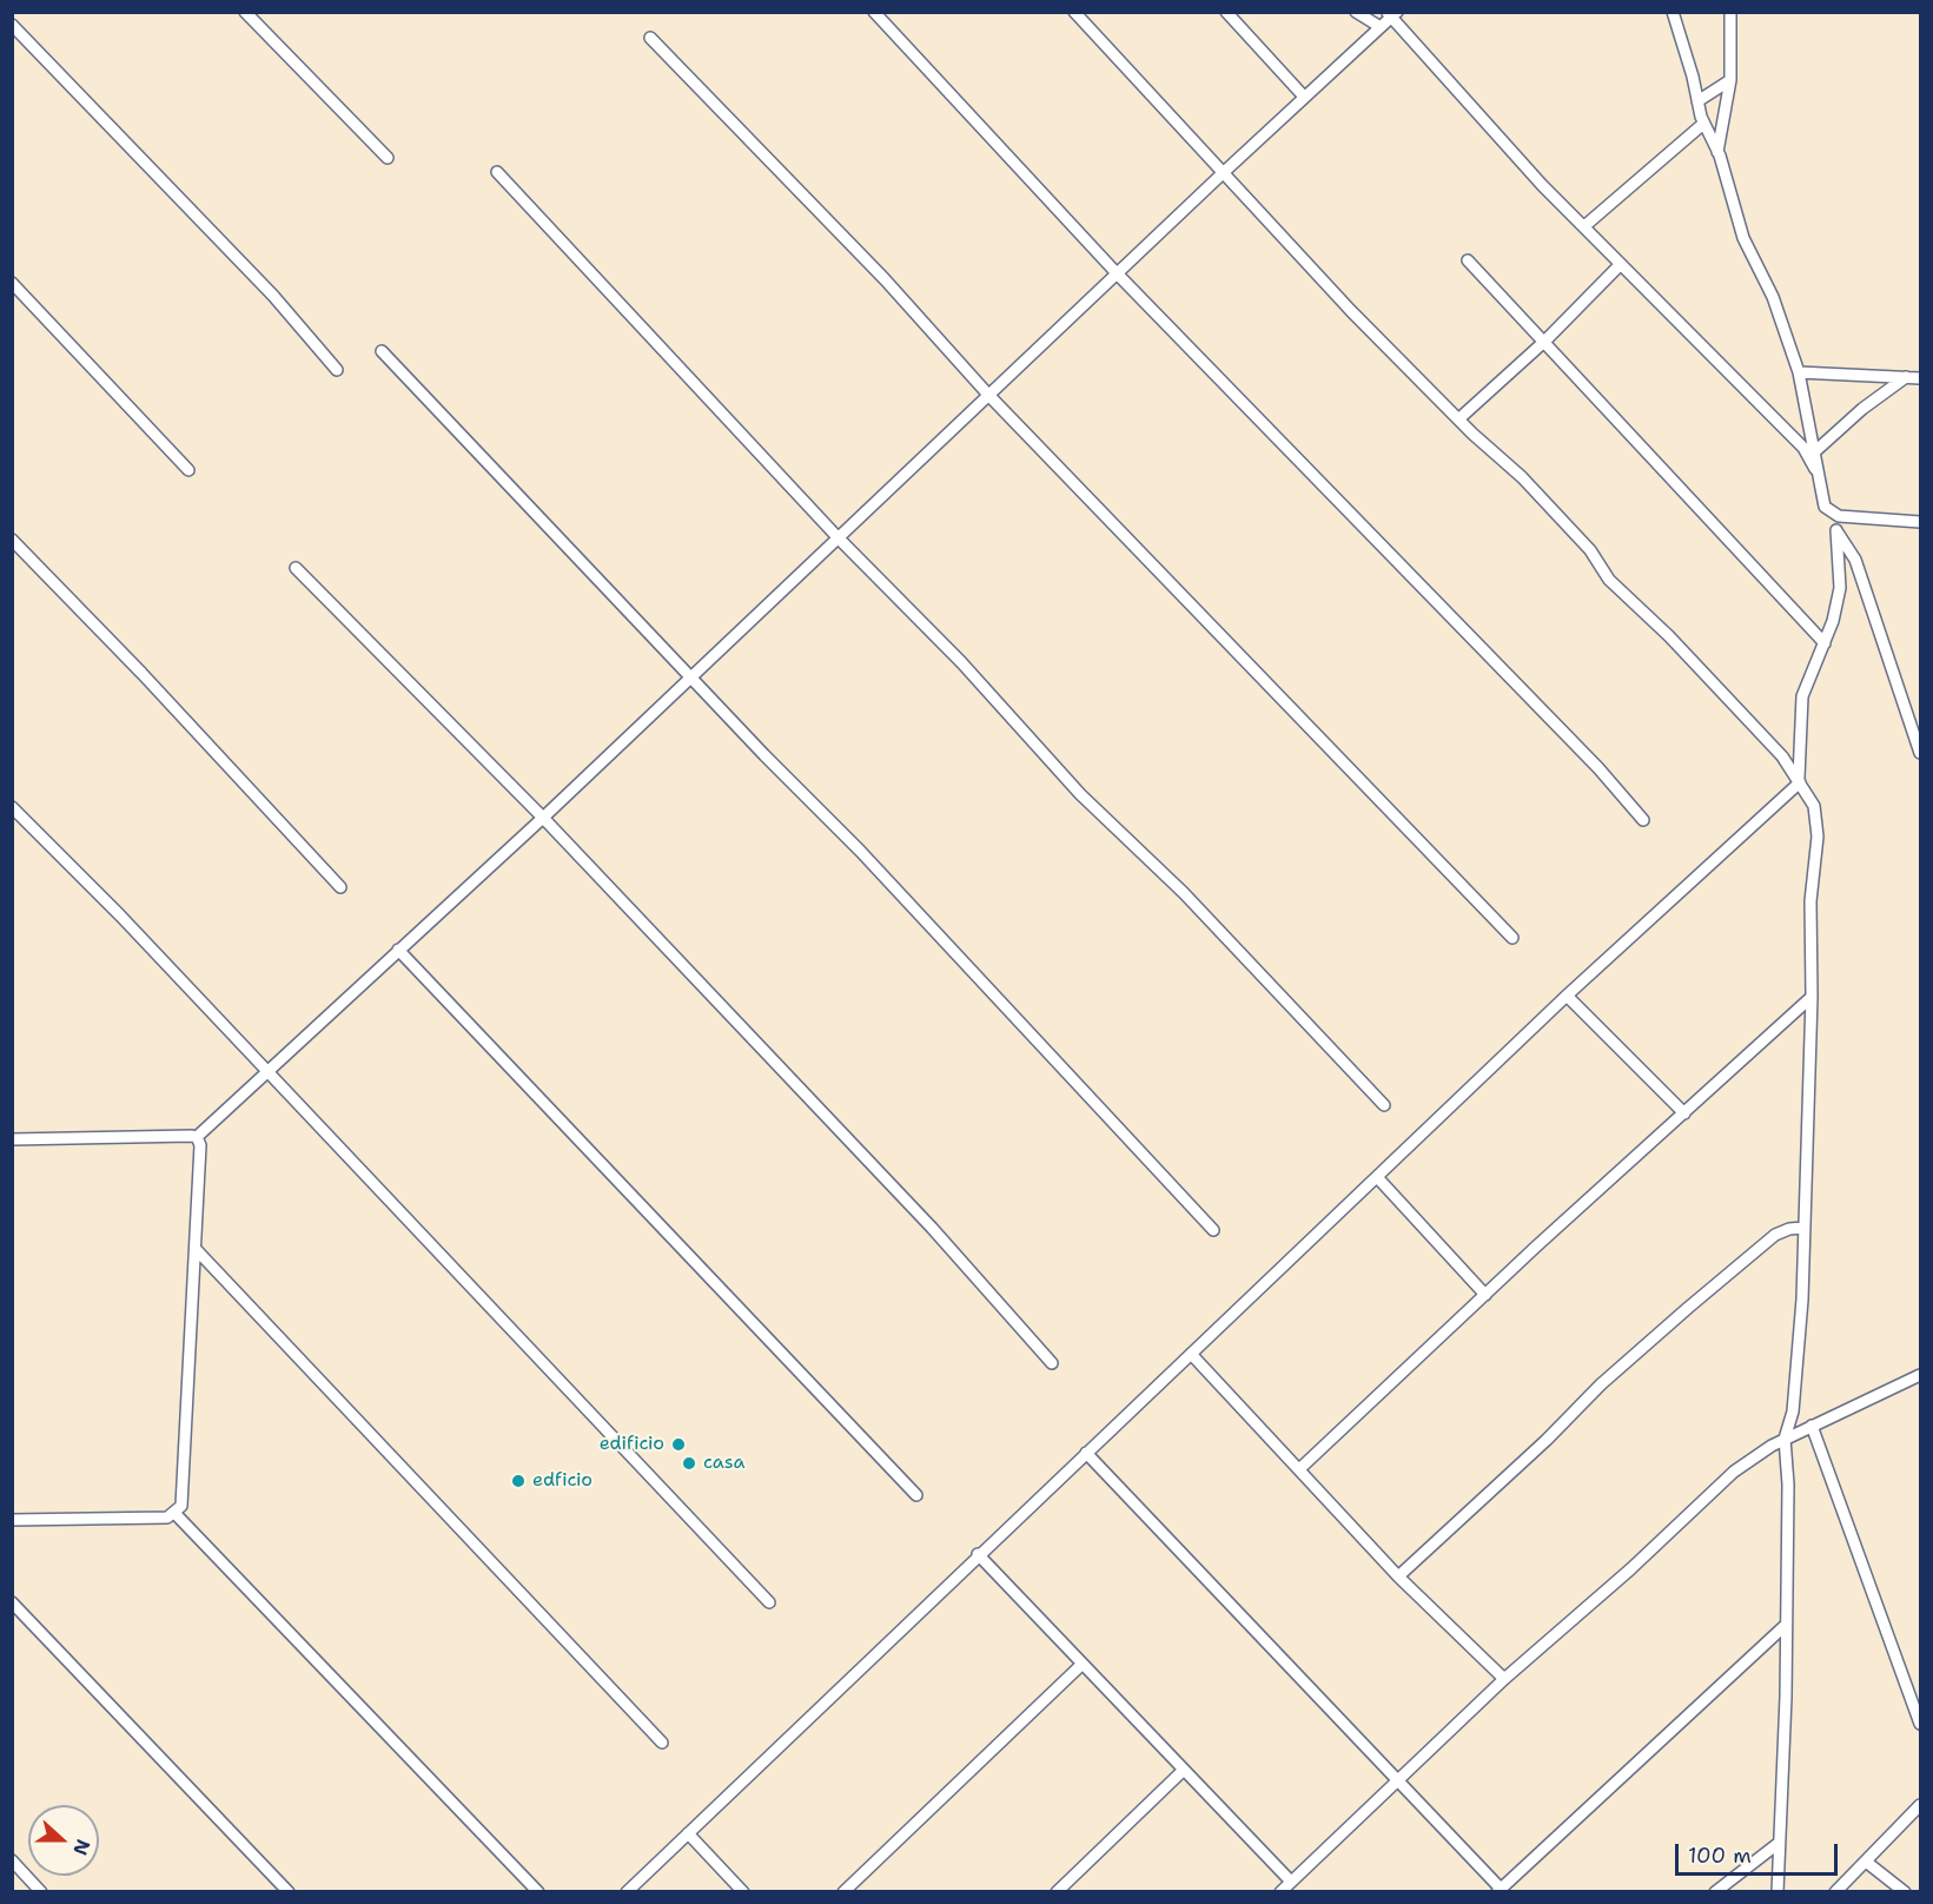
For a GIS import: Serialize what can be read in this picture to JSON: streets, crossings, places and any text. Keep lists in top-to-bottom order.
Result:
{
  "places": ["edificio", "casa", "edficio"],
  "scale_bar": "100 m",
  "north": "right"
}
